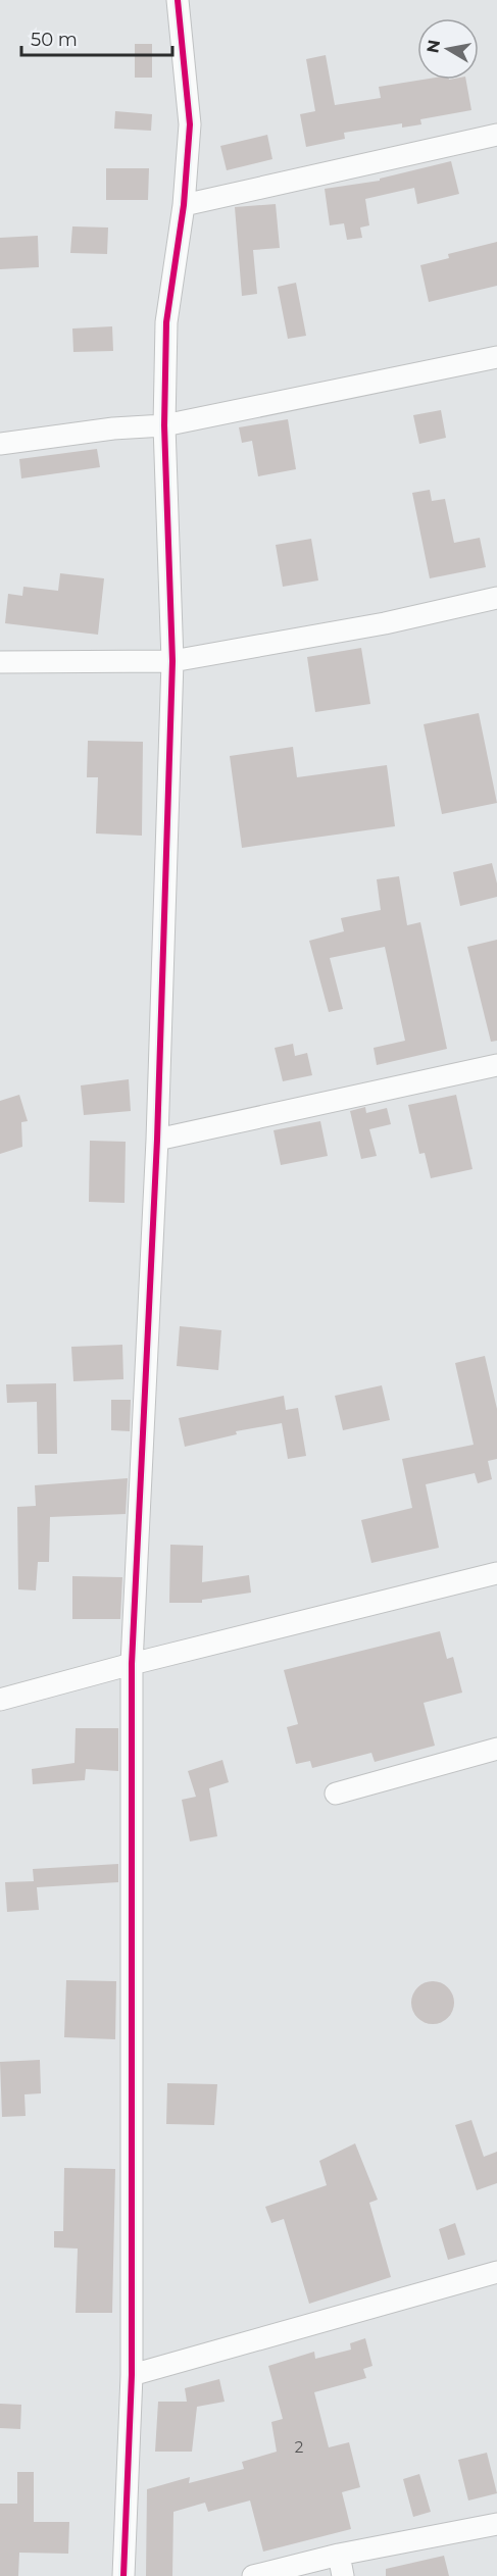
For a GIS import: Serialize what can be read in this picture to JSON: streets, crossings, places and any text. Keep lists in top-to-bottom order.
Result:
{
  "house_numbers": ["2"],
  "scale_bar": "50 m",
  "north": "left"
}
